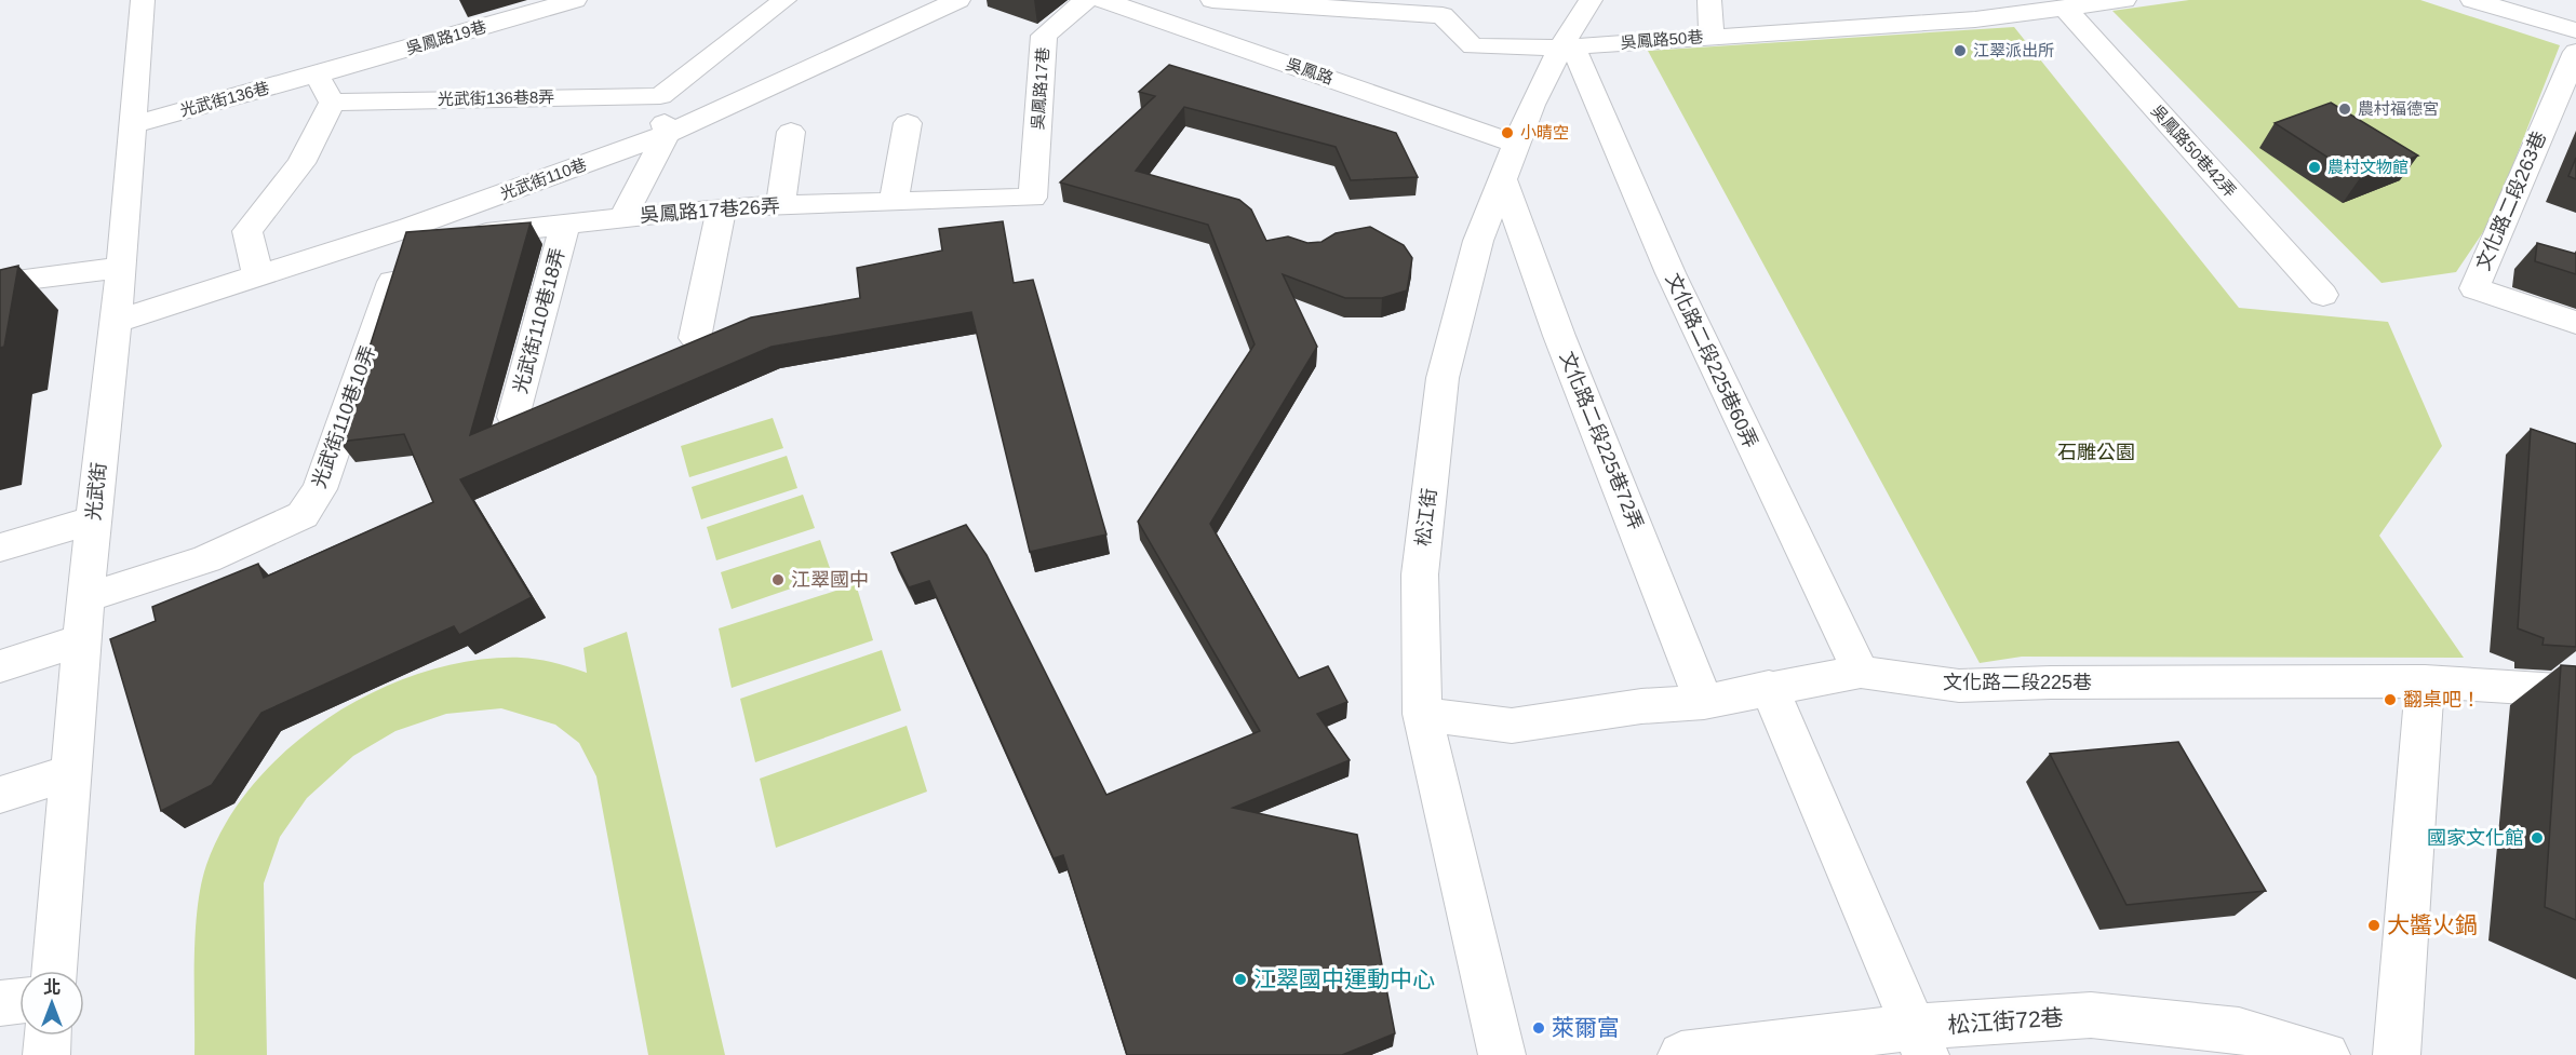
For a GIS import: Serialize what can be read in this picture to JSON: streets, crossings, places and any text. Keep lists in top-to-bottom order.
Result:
{
  "streets": {
    "street": [
      "吳鳳路19巷",
      "吳鳳路50巷",
      "吳鳳路",
      "吳鳳路17巷",
      "光武街136巷8弄",
      "光武街136巷",
      "吳鳳路50巷42弄",
      "光武街110巷",
      "文化路二段263巷",
      "吳鳳路17巷26弄",
      "光武街110巷18弄",
      "文化路二段225巷60弄",
      "光武街110巷10弄",
      "文化路二段225巷72弄",
      "光武街",
      "松江街",
      "文化路二段225巷",
      "松江街72巷"
    ]
  },
  "crossings": [
    ["吳鳳路19巷", "光武街136巷"],
    ["吳鳳路50巷", "吳鳳路50巷42弄"],
    ["吳鳳路50巷", "文化路二段225巷60弄"],
    ["吳鳳路50巷", "松江街"],
    ["吳鳳路", "松江街"],
    ["吳鳳路17巷", "吳鳳路17巷26弄"],
    ["光武街136巷", "光武街"],
    ["光武街110巷", "吳鳳路17巷26弄"],
    ["光武街110巷", "光武街110巷10弄"],
    ["光武街110巷", "光武街"],
    ["吳鳳路17巷26弄", "光武街110巷18弄"],
    ["吳鳳路17巷26弄", "光武街110巷10弄"],
    ["文化路二段225巷60弄", "松江街"],
    ["文化路二段225巷60弄", "文化路二段225巷"],
    ["光武街110巷10弄", "光武街"],
    ["文化路二段225巷72弄", "松江街"],
    ["文化路二段225巷72弄", "文化路二段225巷"],
    ["松江街", "文化路二段225巷"]
  ],
  "parks": ["石雕公園"],
  "places": [
    "江翠派出所",
    "農村福德宮",
    "小晴空",
    "農村文物館",
    "江翠國中",
    "翻桌吧！",
    "國家文化館",
    "大醬火鍋",
    "江翠國中運動中心",
    "萊爾富"
  ],
  "north": "top"
}
